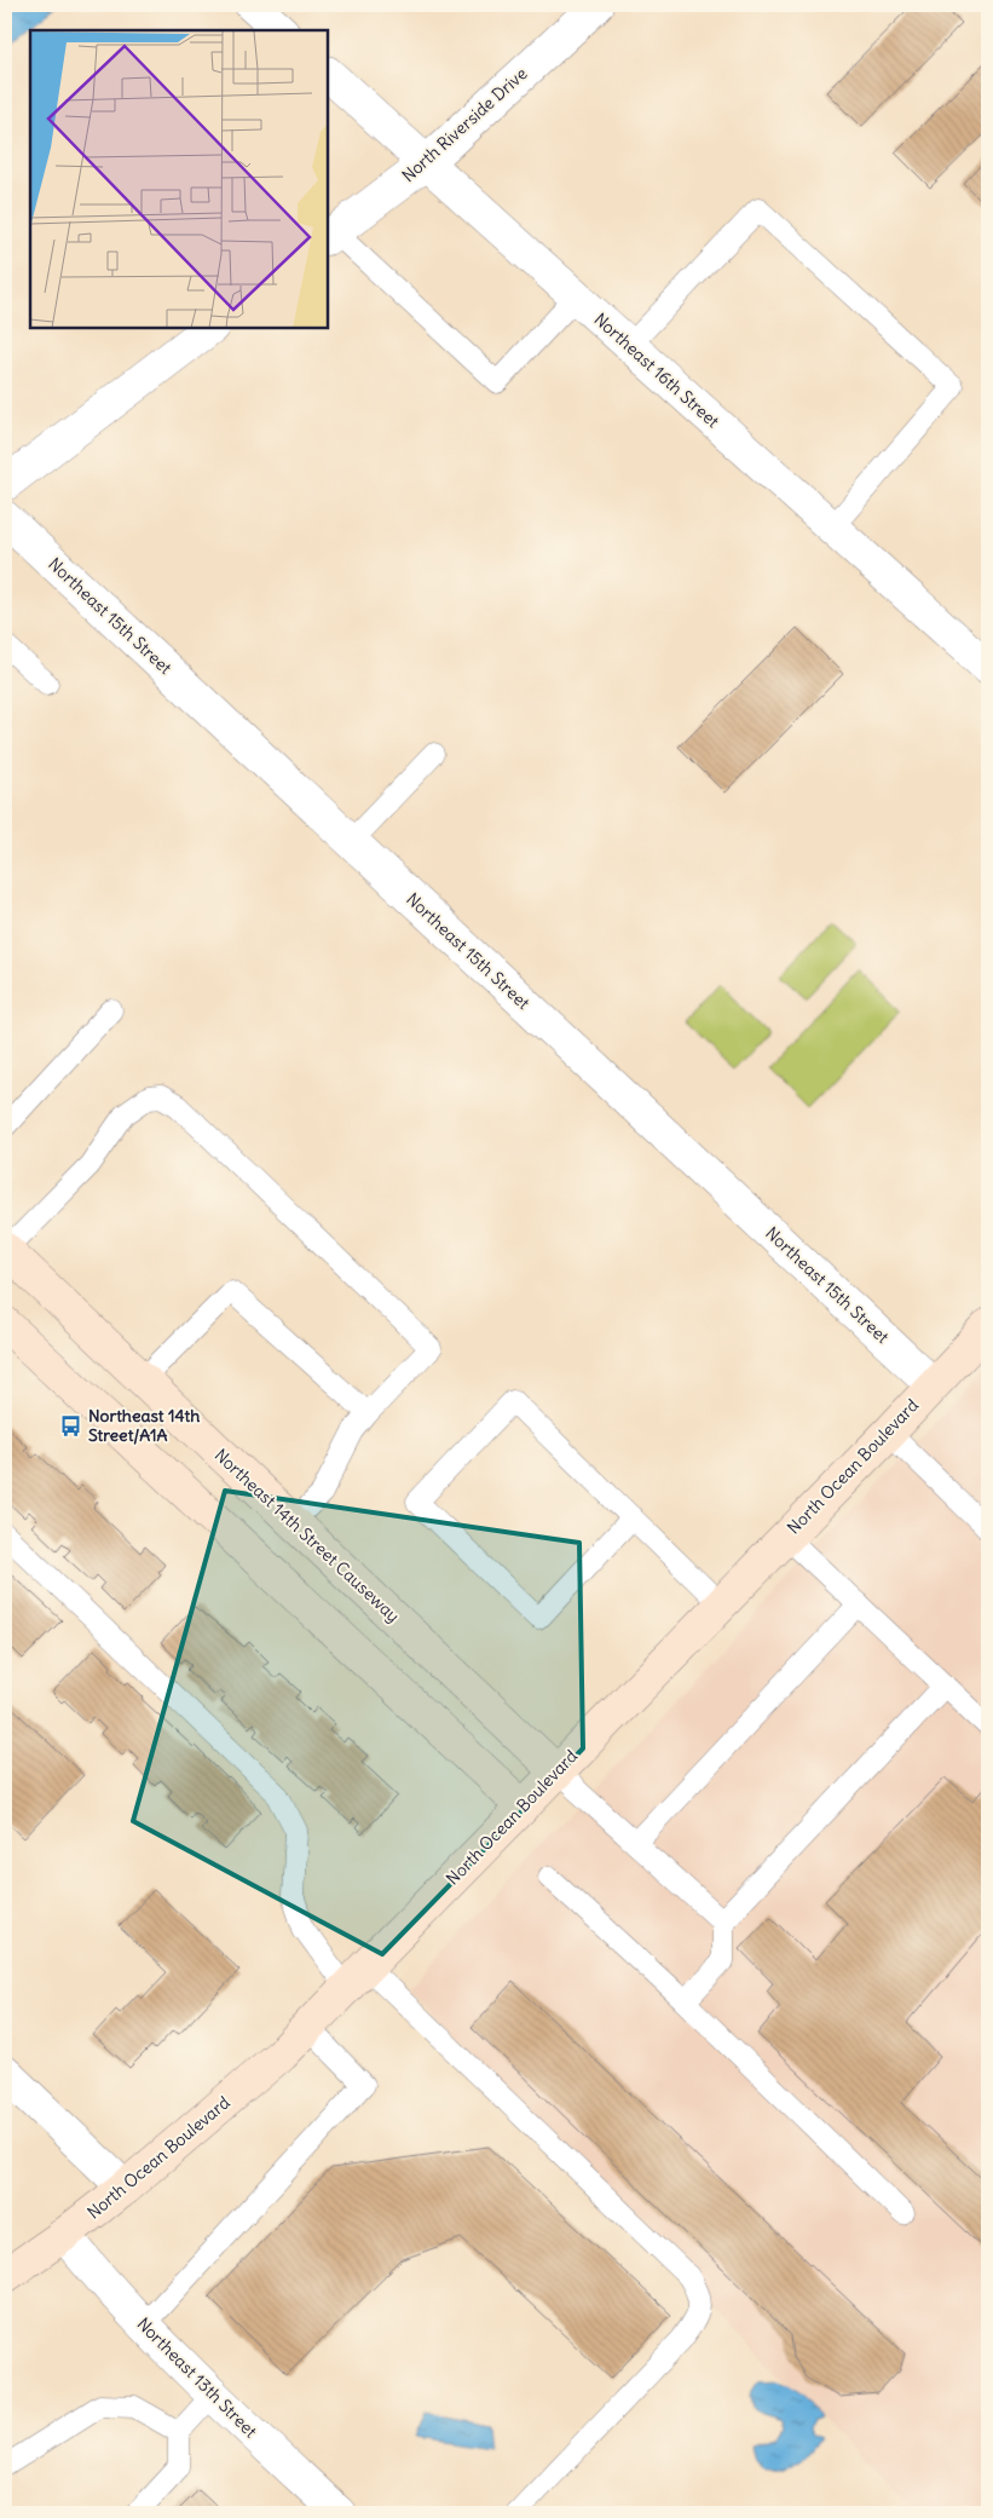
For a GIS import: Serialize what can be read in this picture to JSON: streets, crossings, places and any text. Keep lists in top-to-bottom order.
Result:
{
  "streets": {
    "main road": ["North Ocean Boulevard", "Northeast 14th Street Causeway"],
    "street": [
      "North Riverside Drive",
      "Northeast 16th Street",
      "Northeast 15th Street",
      "Northeast 13th Street"
    ]
  },
  "crossings": [
    ["North Riverside Drive", "Northeast 16th Street"],
    ["Northeast 15th Street", "North Ocean Boulevard"],
    ["North Ocean Boulevard", "Northeast 14th Street Causeway"],
    ["North Ocean Boulevard", "Northeast 13th Street"]
  ],
  "places": {
    "bus stop": ["Northeast 14th Street/A1A"]
  }
}
